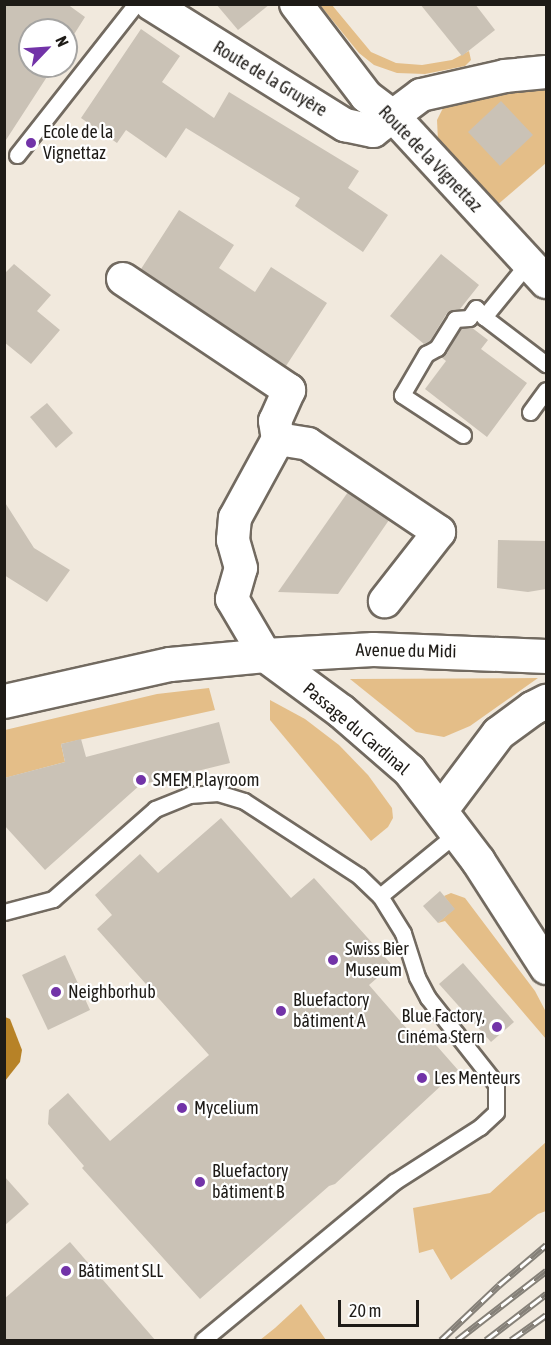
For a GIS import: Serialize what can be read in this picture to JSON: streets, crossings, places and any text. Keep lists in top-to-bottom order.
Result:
{
  "streets": {
    "street": [
      "Route de la Gruyère",
      "Route de la Vignettaz",
      "Avenue du Midi",
      "Passage du Cardinal"
    ]
  },
  "crossings": [
    ["Route de la Gruyère", "Route de la Vignettaz"],
    ["Avenue du Midi", "Passage du Cardinal"]
  ],
  "places": [
    "Ecole de la Vignettaz",
    "SMEM Playroom",
    "Swiss Bier Museum",
    "Neighborhub",
    "Bluefactory bâtiment A",
    "Blue Factory, Cinéma Stern",
    "Les Menteurs",
    "Mycelium",
    "Bluefactory bâtiment B",
    "Bâtiment SLL"
  ],
  "scale_bar": "20 m",
  "north": "top right"
}
